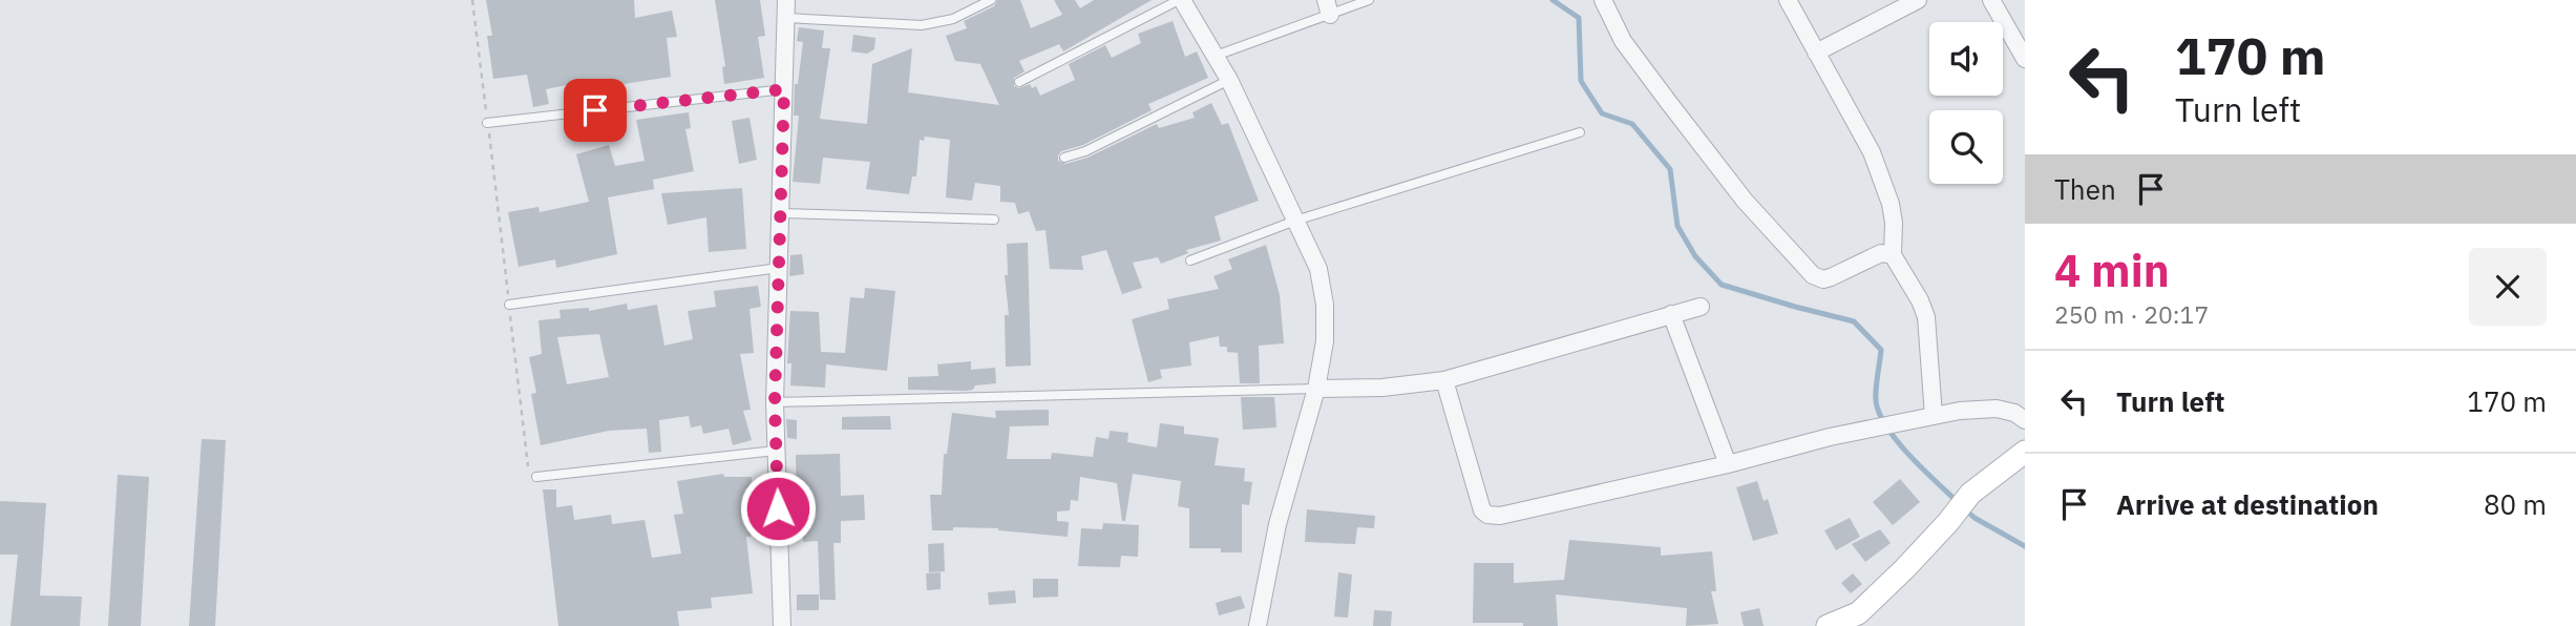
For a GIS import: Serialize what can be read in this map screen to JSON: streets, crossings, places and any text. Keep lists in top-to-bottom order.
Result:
{
  "page": {
    "turn": ["170 m", "Turn left"],
    "then": "Then",
    "heading": ["4 min", "250 m · 20:17"],
    "list": [
      {
        "name": "Turn left",
        "value": "170 m"
      },
      {
        "name": "Arrive at destination",
        "value": "80 m"
      }
    ]
  }
}
